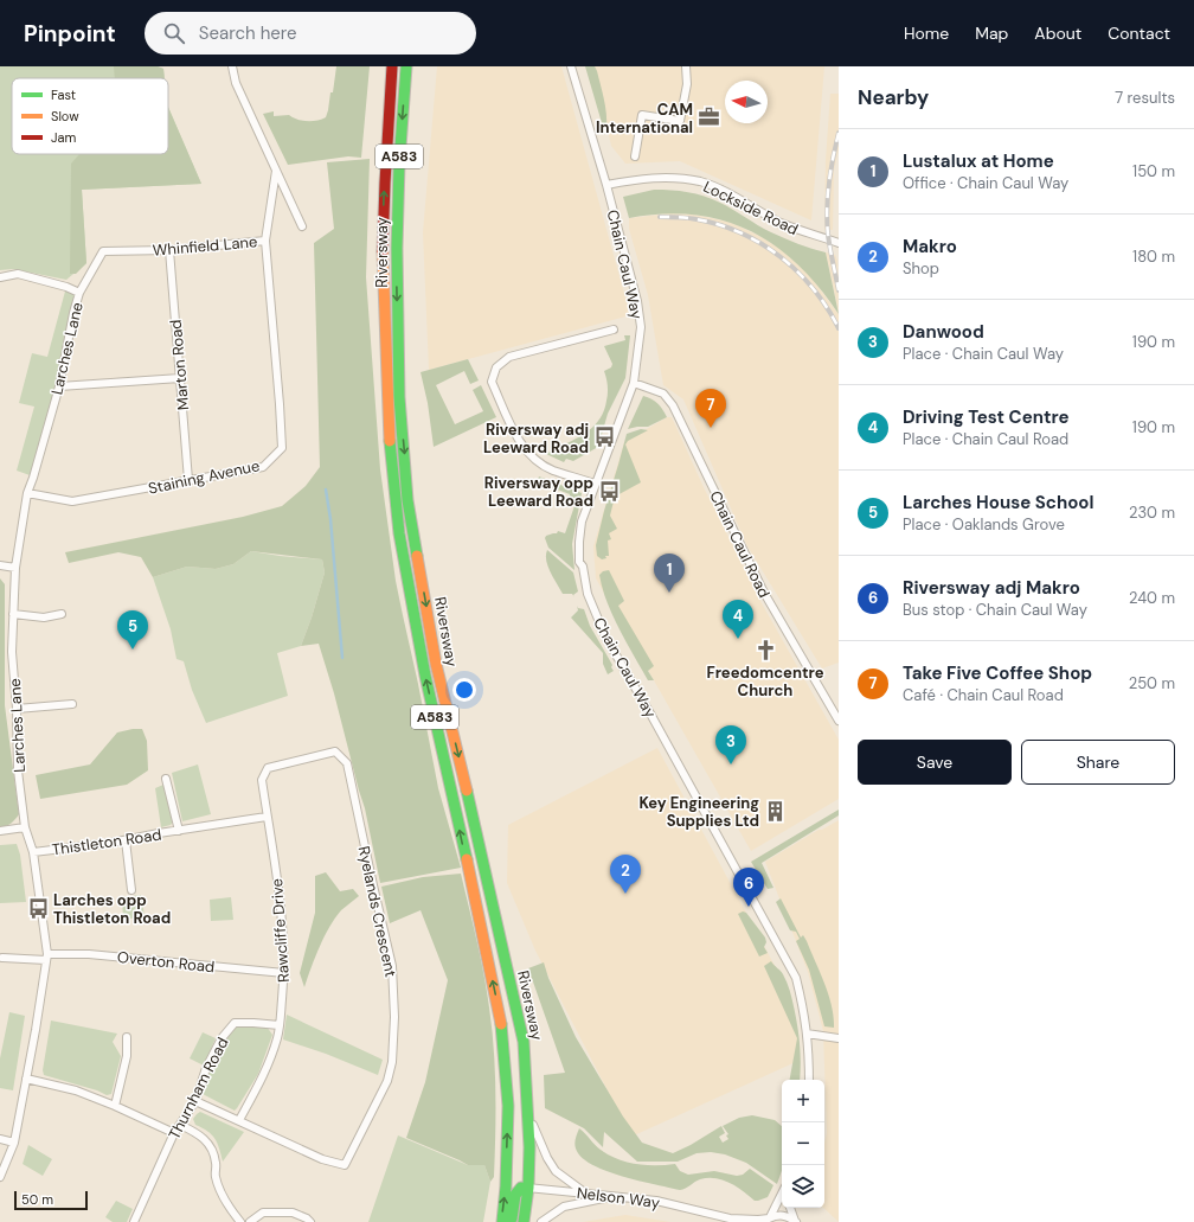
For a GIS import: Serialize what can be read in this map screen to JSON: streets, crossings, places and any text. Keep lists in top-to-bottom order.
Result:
{
  "streets": {
    "highway": ["A583", "Riversway"],
    "street": [
      "Lockside Road",
      "Whinfield Lane",
      "Chain Caul Way",
      "Larches Lane",
      "Marton Road",
      "Staining Avenue",
      "Chain Caul Road",
      "Thistleton Road",
      "Ryelands Crescent",
      "Rawcliffe Drive",
      "Overton Road",
      "Thurnham Road",
      "Nelson Way"
    ]
  },
  "crossings": [
    ["A583", "Riversway"],
    ["A583", "Nelson Way"],
    ["Lockside Road", "Chain Caul Way"],
    ["Whinfield Lane", "Larches Lane"],
    ["Whinfield Lane", "Marton Road"],
    ["Whinfield Lane", "Staining Avenue"],
    ["Riversway", "Nelson Way"],
    ["Chain Caul Way", "Chain Caul Road"],
    ["Larches Lane", "Staining Avenue"],
    ["Larches Lane", "Thistleton Road"],
    ["Larches Lane", "Overton Road"],
    ["Marton Road", "Staining Avenue"],
    ["Thistleton Road", "Ryelands Crescent"],
    ["Thistleton Road", "Rawcliffe Drive"],
    ["Ryelands Crescent", "Rawcliffe Drive"],
    ["Ryelands Crescent", "Thurnham Road"],
    ["Rawcliffe Drive", "Overton Road"],
    ["Rawcliffe Drive", "Thurnham Road"]
  ],
  "places": {
    "office": ["CAM International"],
    "bus stop": ["Riversway adj Leeward Road", "Riversway opp Leeward Road", "Larches opp Thistleton Road"],
    "church": ["Freedomcentre Church"],
    "building": ["Key Engineering Supplies Ltd"]
  },
  "legend": ["Fast", "Slow", "Jam"],
  "scale_bar": "50 m",
  "north": "left",
  "page": {
    "header": "Pinpoint",
    "search": "Search here",
    "nav": [
      "Home",
      "Map",
      "About",
      "Contact"
    ],
    "heading": ["Nearby", "7 results"],
    "list": [
      {
        "mark": "1",
        "name": "Lustalux at Home",
        "note": "Office · Chain Caul Way",
        "value": "150 m"
      },
      {
        "mark": "2",
        "name": "Makro",
        "note": "Shop",
        "value": "180 m"
      },
      {
        "mark": "3",
        "name": "Danwood",
        "note": "Place · Chain Caul Way",
        "value": "190 m"
      },
      {
        "mark": "4",
        "name": "Driving Test Centre",
        "note": "Place · Chain Caul Road",
        "value": "190 m"
      },
      {
        "mark": "5",
        "name": "Larches House School",
        "note": "Place · Oaklands Grove",
        "value": "230 m"
      },
      {
        "mark": "6",
        "name": "Riversway adj Makro",
        "note": "Bus stop · Chain Caul Way",
        "value": "240 m"
      },
      {
        "mark": "7",
        "name": "Take Five Coffee Shop",
        "note": "Café · Chain Caul Road",
        "value": "250 m"
      }
    ],
    "pins": [
      "7",
      "1",
      "4",
      "5",
      "3",
      "2",
      "6"
    ],
    "buttons": ["Save", "Share"],
    "map_buttons": ["+", "−"],
    "scale": "50 m"
  }
}
